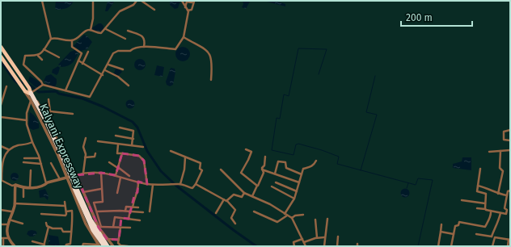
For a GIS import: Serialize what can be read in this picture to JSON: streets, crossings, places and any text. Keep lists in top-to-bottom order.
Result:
{
  "streets": {
    "highway": ["Kalyani Expressway"]
  },
  "scale_bar": "200 m"
}
